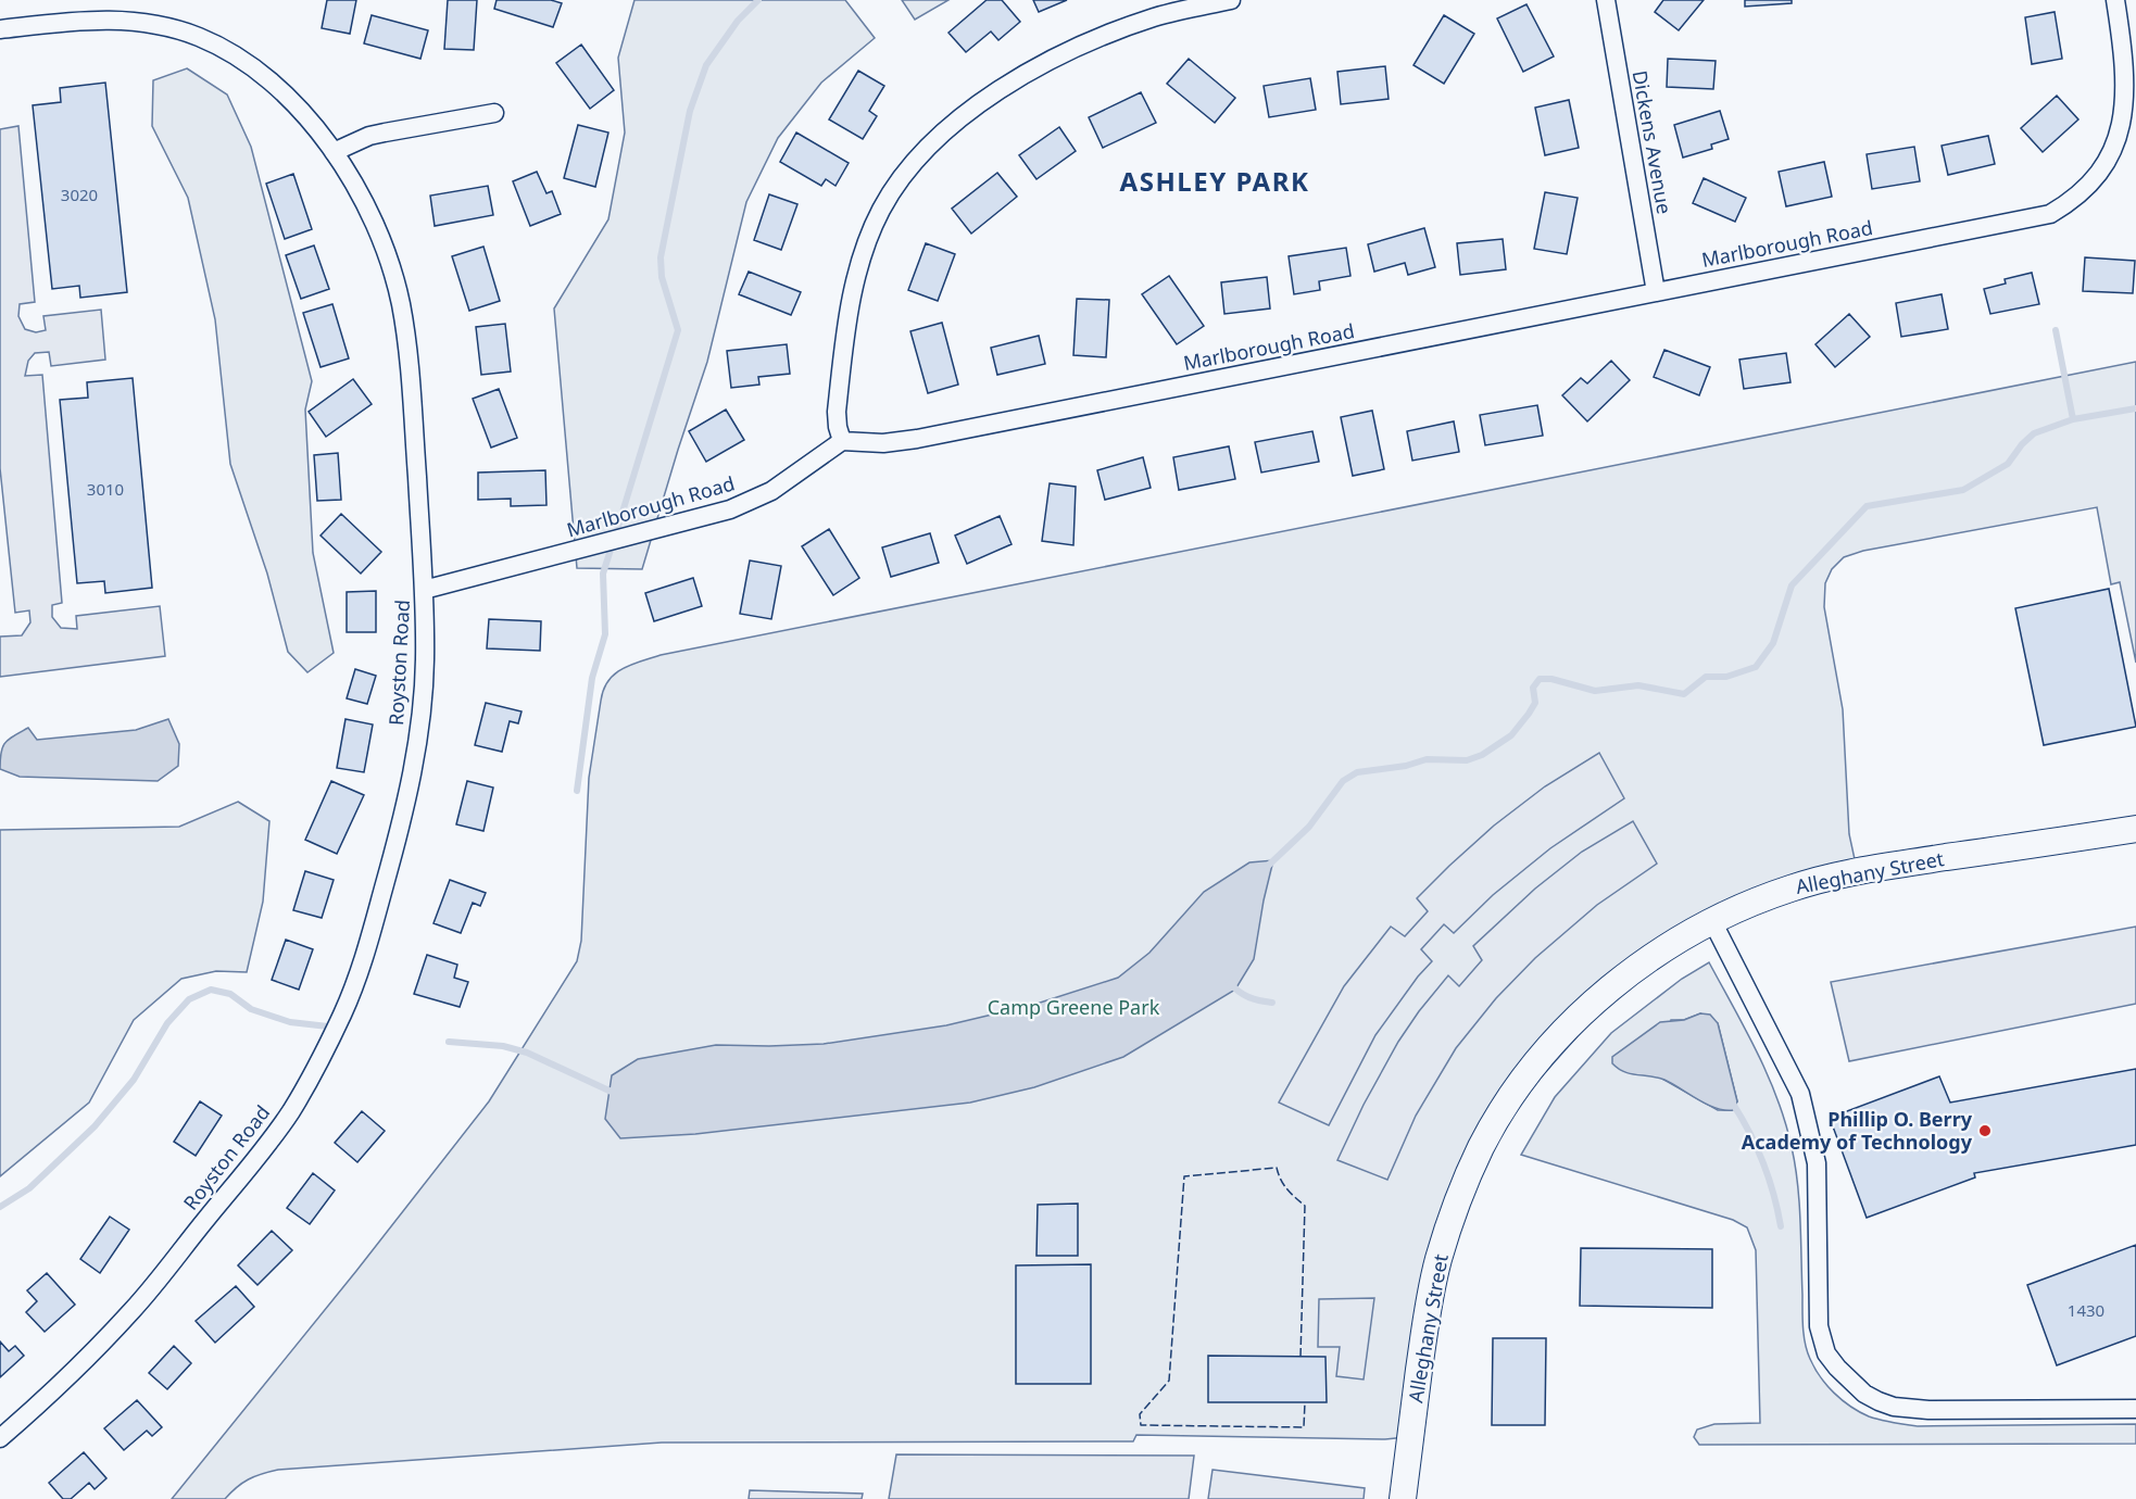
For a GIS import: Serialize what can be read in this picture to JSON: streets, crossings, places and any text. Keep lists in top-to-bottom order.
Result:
{
  "streets": {
    "street": [
      "Dickens Avenue",
      "Marlborough Road",
      "Royston Road",
      "Alleghany Street"
    ]
  },
  "crossings": [
    ["Dickens Avenue", "Marlborough Road"],
    ["Marlborough Road", "Royston Road"]
  ],
  "districts": ["ASHLEY PARK"],
  "parks": ["Camp Greene Park"],
  "places": ["Phillip O. Berry Academy of Technology"],
  "house_numbers": ["3020", "3010", "1430"]
}
